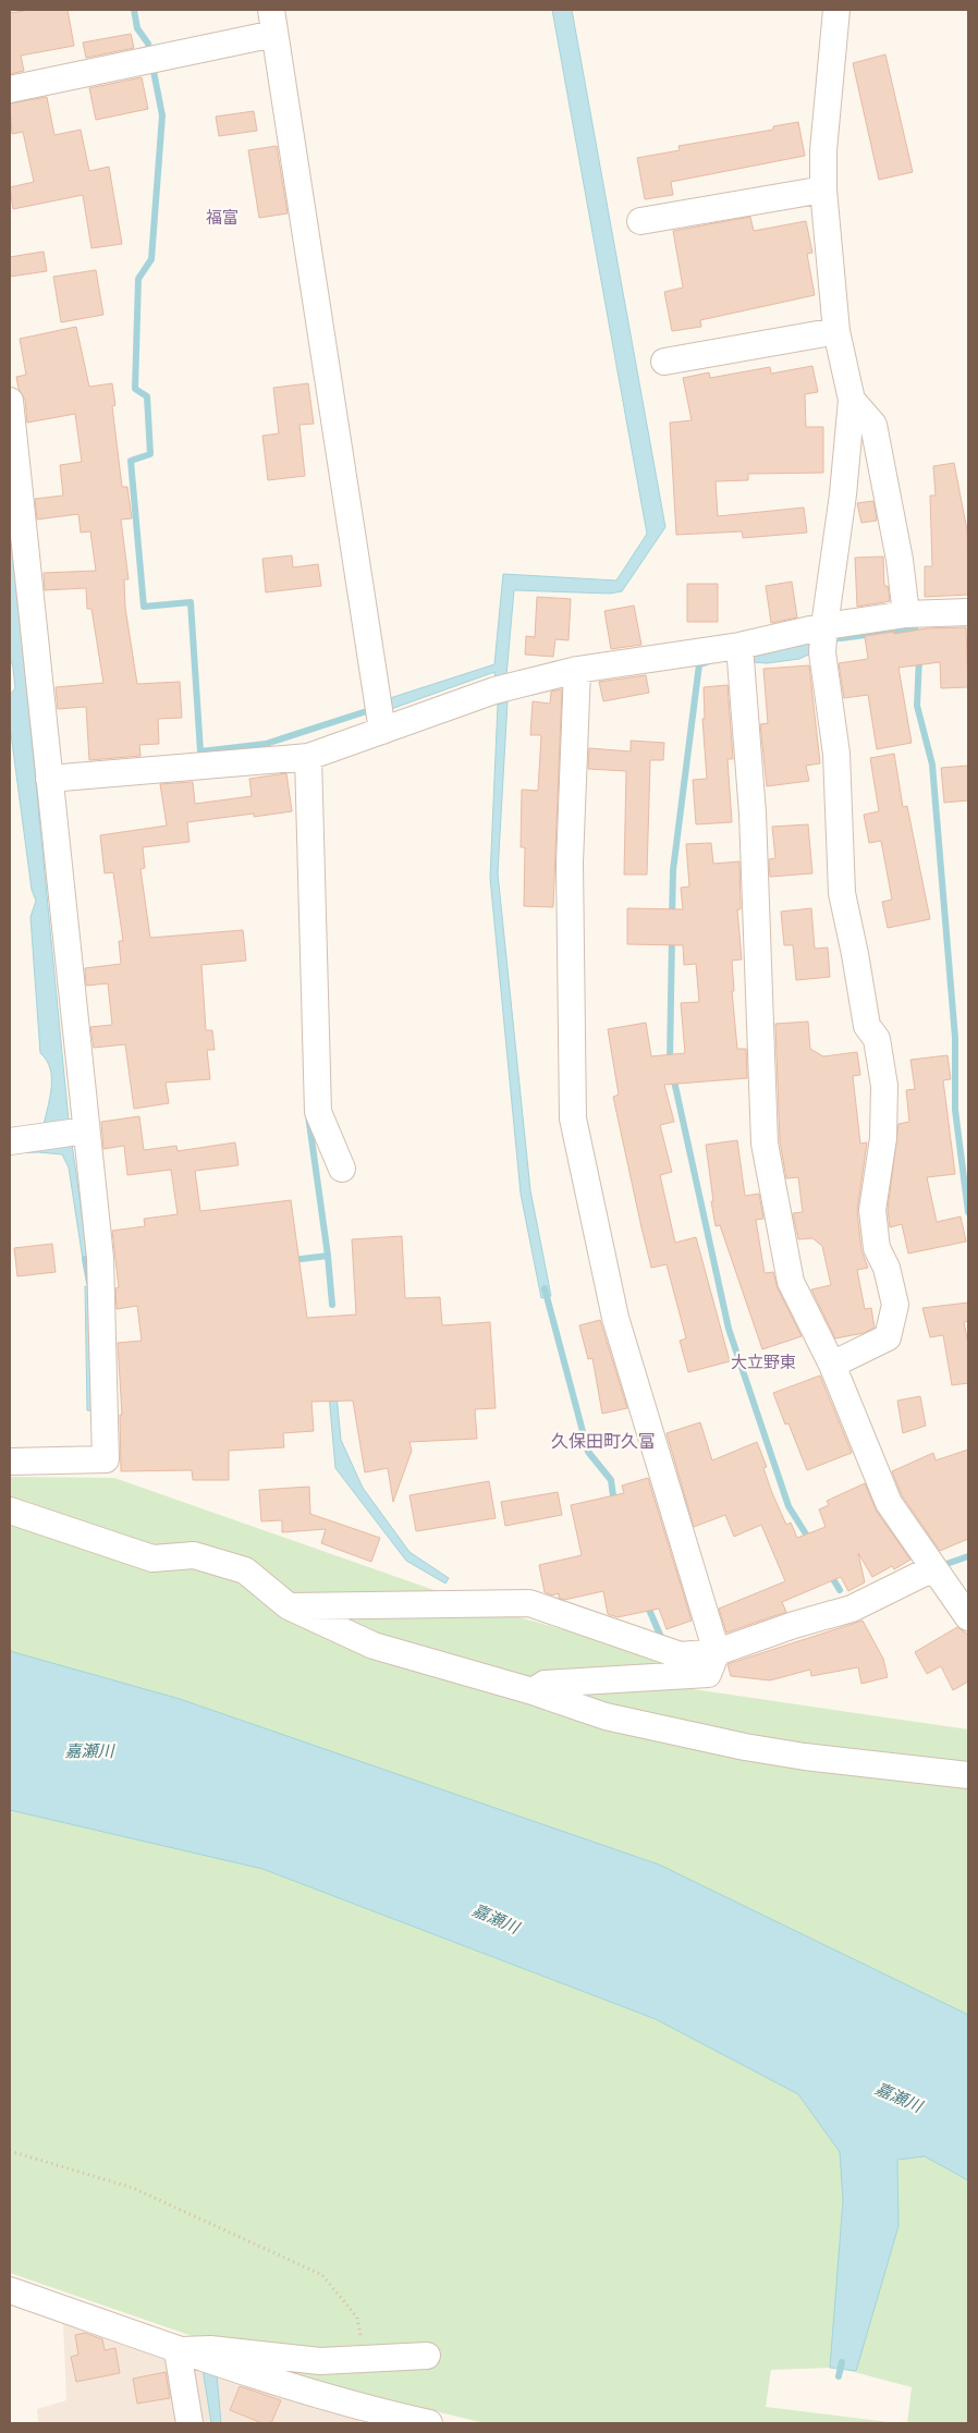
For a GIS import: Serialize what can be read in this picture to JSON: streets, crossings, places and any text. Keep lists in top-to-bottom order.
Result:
{
  "districts": ["福富", "大立野東", "久保田町久富"],
  "water": ["嘉瀬川"]
}
